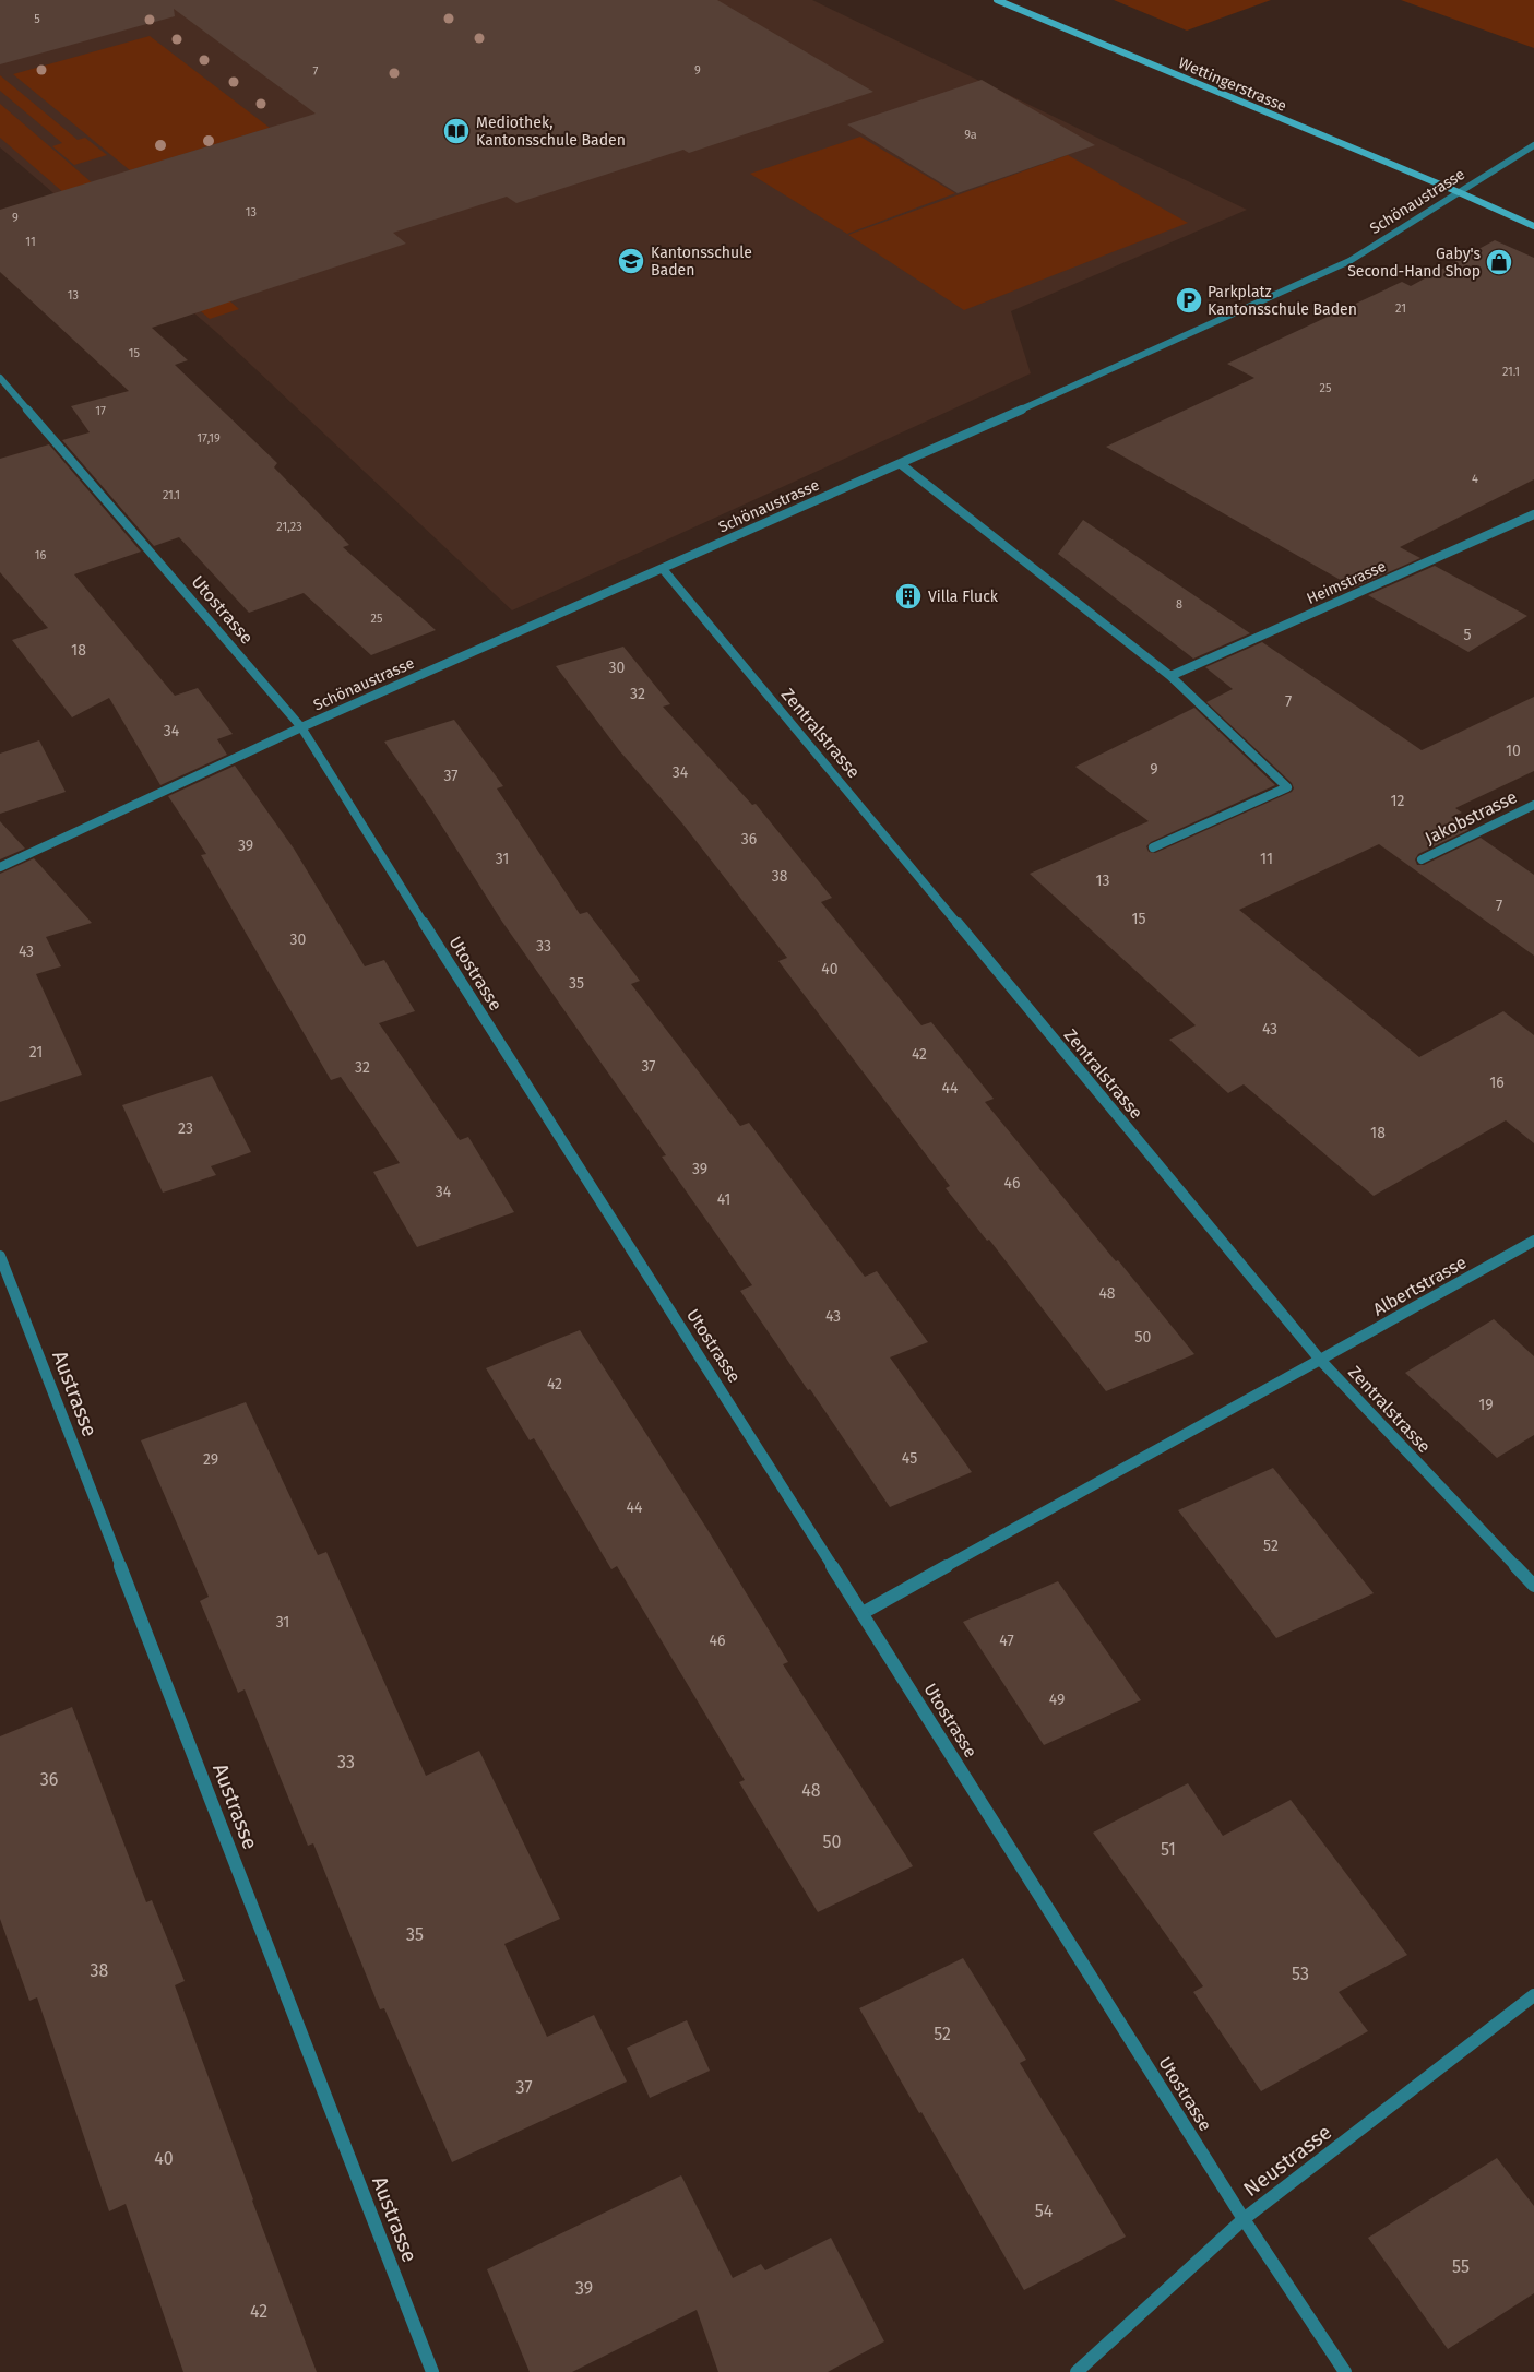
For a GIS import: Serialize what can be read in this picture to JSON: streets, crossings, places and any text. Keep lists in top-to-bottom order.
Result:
{
  "streets": {
    "main road": ["Wettingerstrasse"],
    "street": [
      "Schönaustrasse",
      "Heimstrasse",
      "Utostrasse",
      "Zentralstrasse",
      "Jakobstrasse",
      "Albertstrasse",
      "Austrasse",
      "Neustrasse"
    ]
  },
  "crossings": [
    ["Wettingerstrasse", "Schönaustrasse"],
    ["Schönaustrasse", "Utostrasse"],
    ["Schönaustrasse", "Zentralstrasse"],
    ["Utostrasse", "Albertstrasse"],
    ["Utostrasse", "Neustrasse"],
    ["Zentralstrasse", "Albertstrasse"]
  ],
  "places": {
    "library": ["Mediothek, Kantonsschule Baden"],
    "school or university": ["Kantonsschule Baden"],
    "shop": ["Gaby's Second-Hand Shop"],
    "parking": ["Parkplatz Kantonsschule Baden"],
    "building": ["Villa Fluck"]
  },
  "house_numbers": [
    "5",
    "9",
    "7",
    "9a",
    "13",
    "9",
    "11",
    "13",
    "21",
    "15",
    "21.1",
    "25",
    "17",
    "17,19",
    "4",
    "21.1",
    "21,23",
    "16",
    "8",
    "25",
    "5",
    "18",
    "30",
    "32",
    "7",
    "34",
    "10",
    "9",
    "34",
    "37",
    "12",
    "36",
    "39",
    "31",
    "11",
    "38",
    "13",
    "7",
    "15",
    "30",
    "33",
    "43",
    "40",
    "35",
    "43",
    "21",
    "42",
    "37",
    "32",
    "16",
    "44",
    "23",
    "18",
    "39",
    "46",
    "34",
    "41",
    "48",
    "43",
    "50",
    "42",
    "19",
    "45",
    "29",
    "44",
    "52",
    "31",
    "46",
    "47",
    "49",
    "33",
    "36",
    "48",
    "50",
    "51",
    "35",
    "38",
    "53",
    "52",
    "37",
    "40",
    "54",
    "55",
    "39",
    "42"
  ]
}
